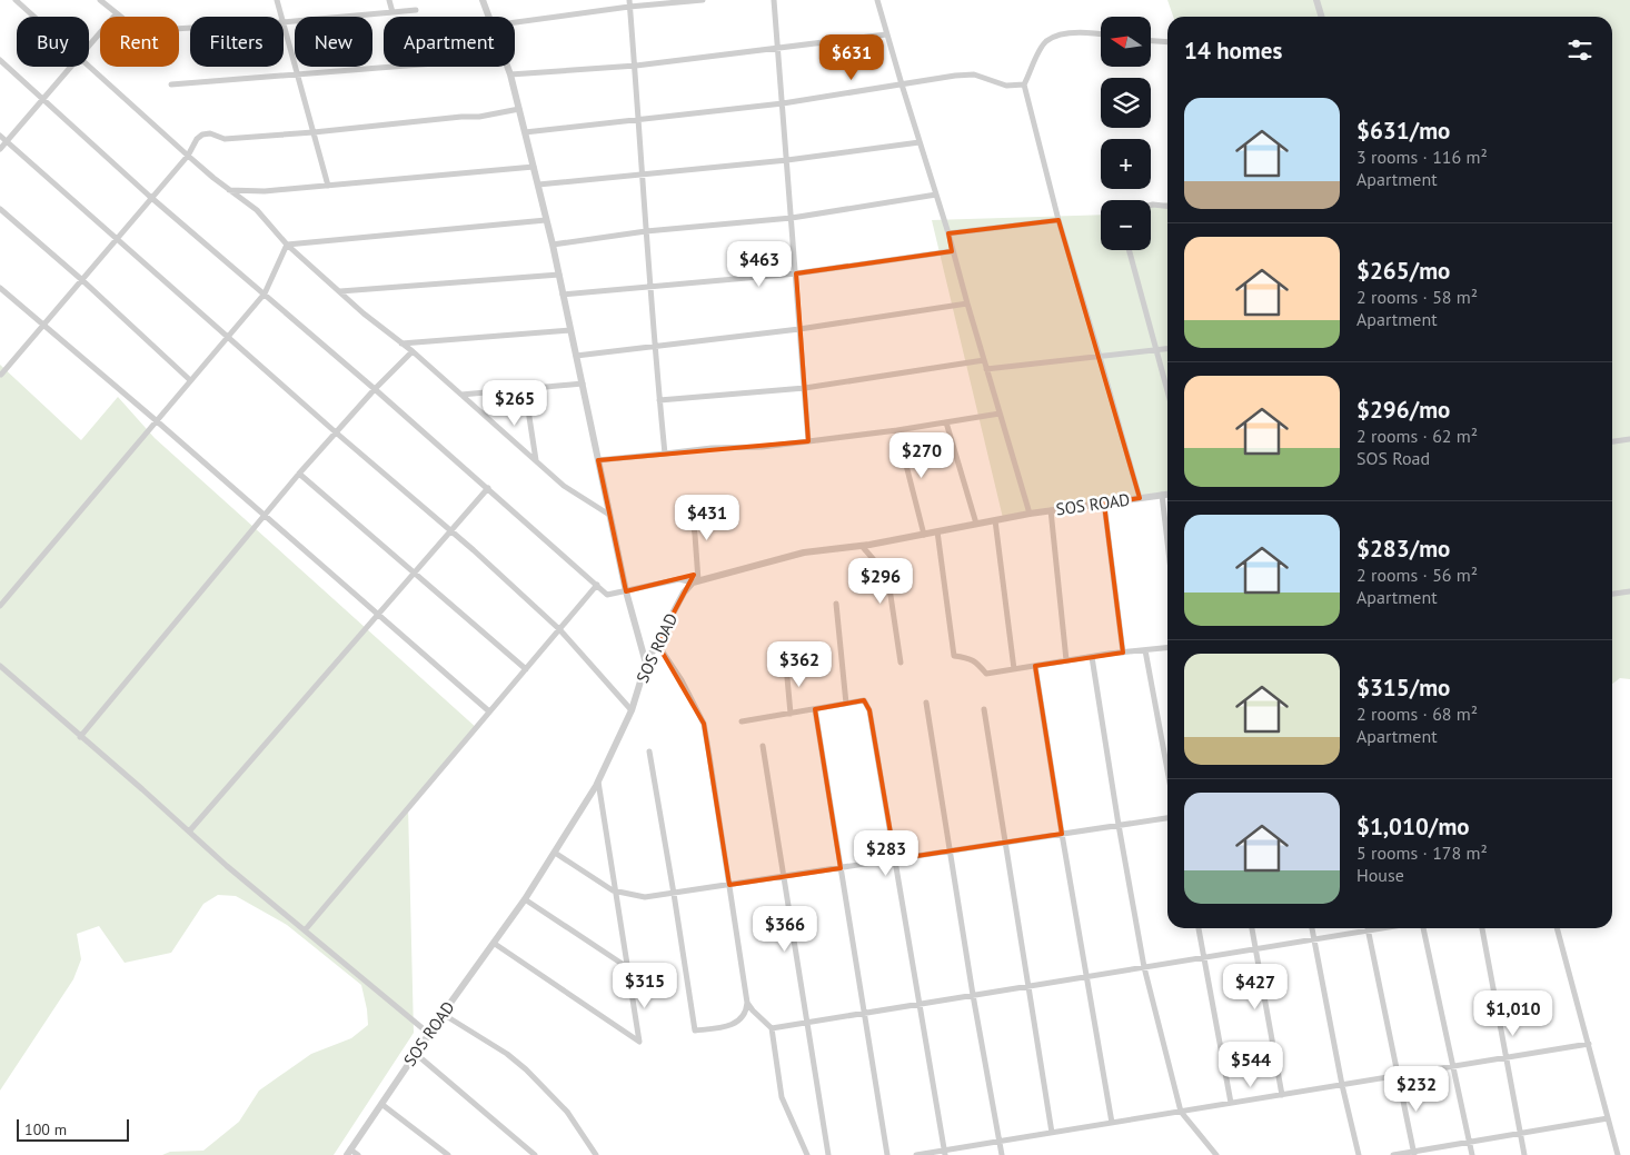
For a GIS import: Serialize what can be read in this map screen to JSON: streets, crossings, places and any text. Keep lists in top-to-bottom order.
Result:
{
  "streets": {
    "street": ["SOS ROAD"]
  },
  "scale_bar": "100 m",
  "north": "left",
  "page": {
    "map_buttons": ["+", "−"],
    "chip": [
      "Buy",
      "Rent",
      "Filters",
      "New",
      "Apartment"
    ],
    "heading": "14 homes",
    "price": [
      "$631",
      "$463",
      "$265",
      "$270",
      "$431",
      "$296",
      "$362",
      "$283",
      "$366",
      "$315",
      "$427",
      "$1,010",
      "$544",
      "$232"
    ],
    "list": [
      {
        "name": "$631/mo",
        "note": "3 rooms · 116 m² · Apartment"
      },
      {
        "name": "$265/mo",
        "note": "2 rooms · 58 m² · Apartment"
      },
      {
        "name": "$296/mo",
        "note": "2 rooms · 62 m² · SOS Road"
      },
      {
        "name": "$283/mo",
        "note": "2 rooms · 56 m² · Apartment"
      },
      {
        "name": "$315/mo",
        "note": "2 rooms · 68 m² · Apartment"
      },
      {
        "name": "$1,010/mo",
        "note": "5 rooms · 178 m² · House"
      }
    ],
    "scale": "100 m"
  }
}
